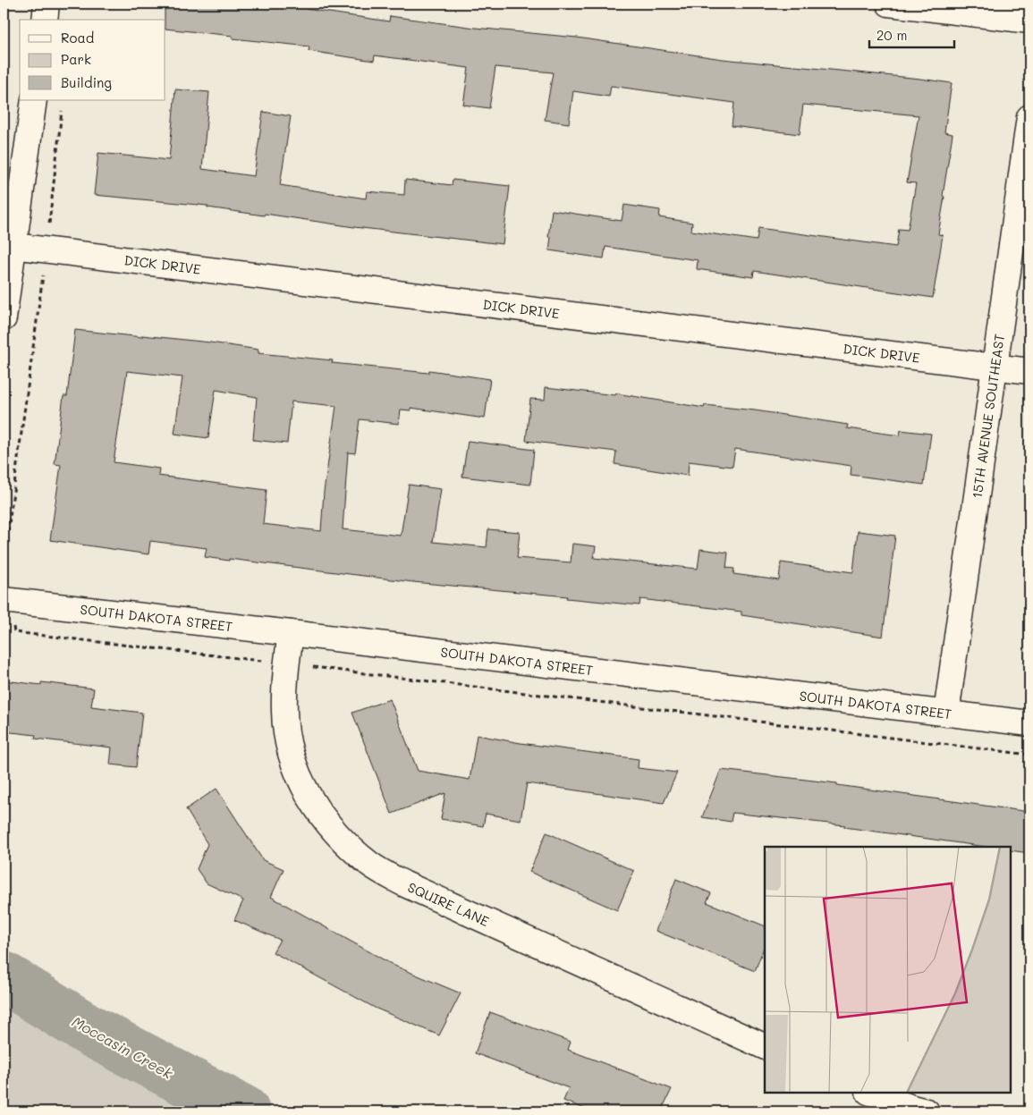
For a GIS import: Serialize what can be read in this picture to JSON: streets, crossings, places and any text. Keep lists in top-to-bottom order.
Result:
{
  "streets": {
    "street": [
      "DICK DRIVE",
      "15TH AVENUE SOUTHEAST",
      "SOUTH DAKOTA STREET",
      "SQUIRE LANE"
    ]
  },
  "crossings": [
    ["DICK DRIVE", "15TH AVENUE SOUTHEAST"],
    ["15TH AVENUE SOUTHEAST", "SOUTH DAKOTA STREET"],
    ["SOUTH DAKOTA STREET", "SQUIRE LANE"]
  ],
  "water": ["Moccasin Creek"],
  "legend": ["Road", "Park", "Building"],
  "scale_bar": "20 m"
}
